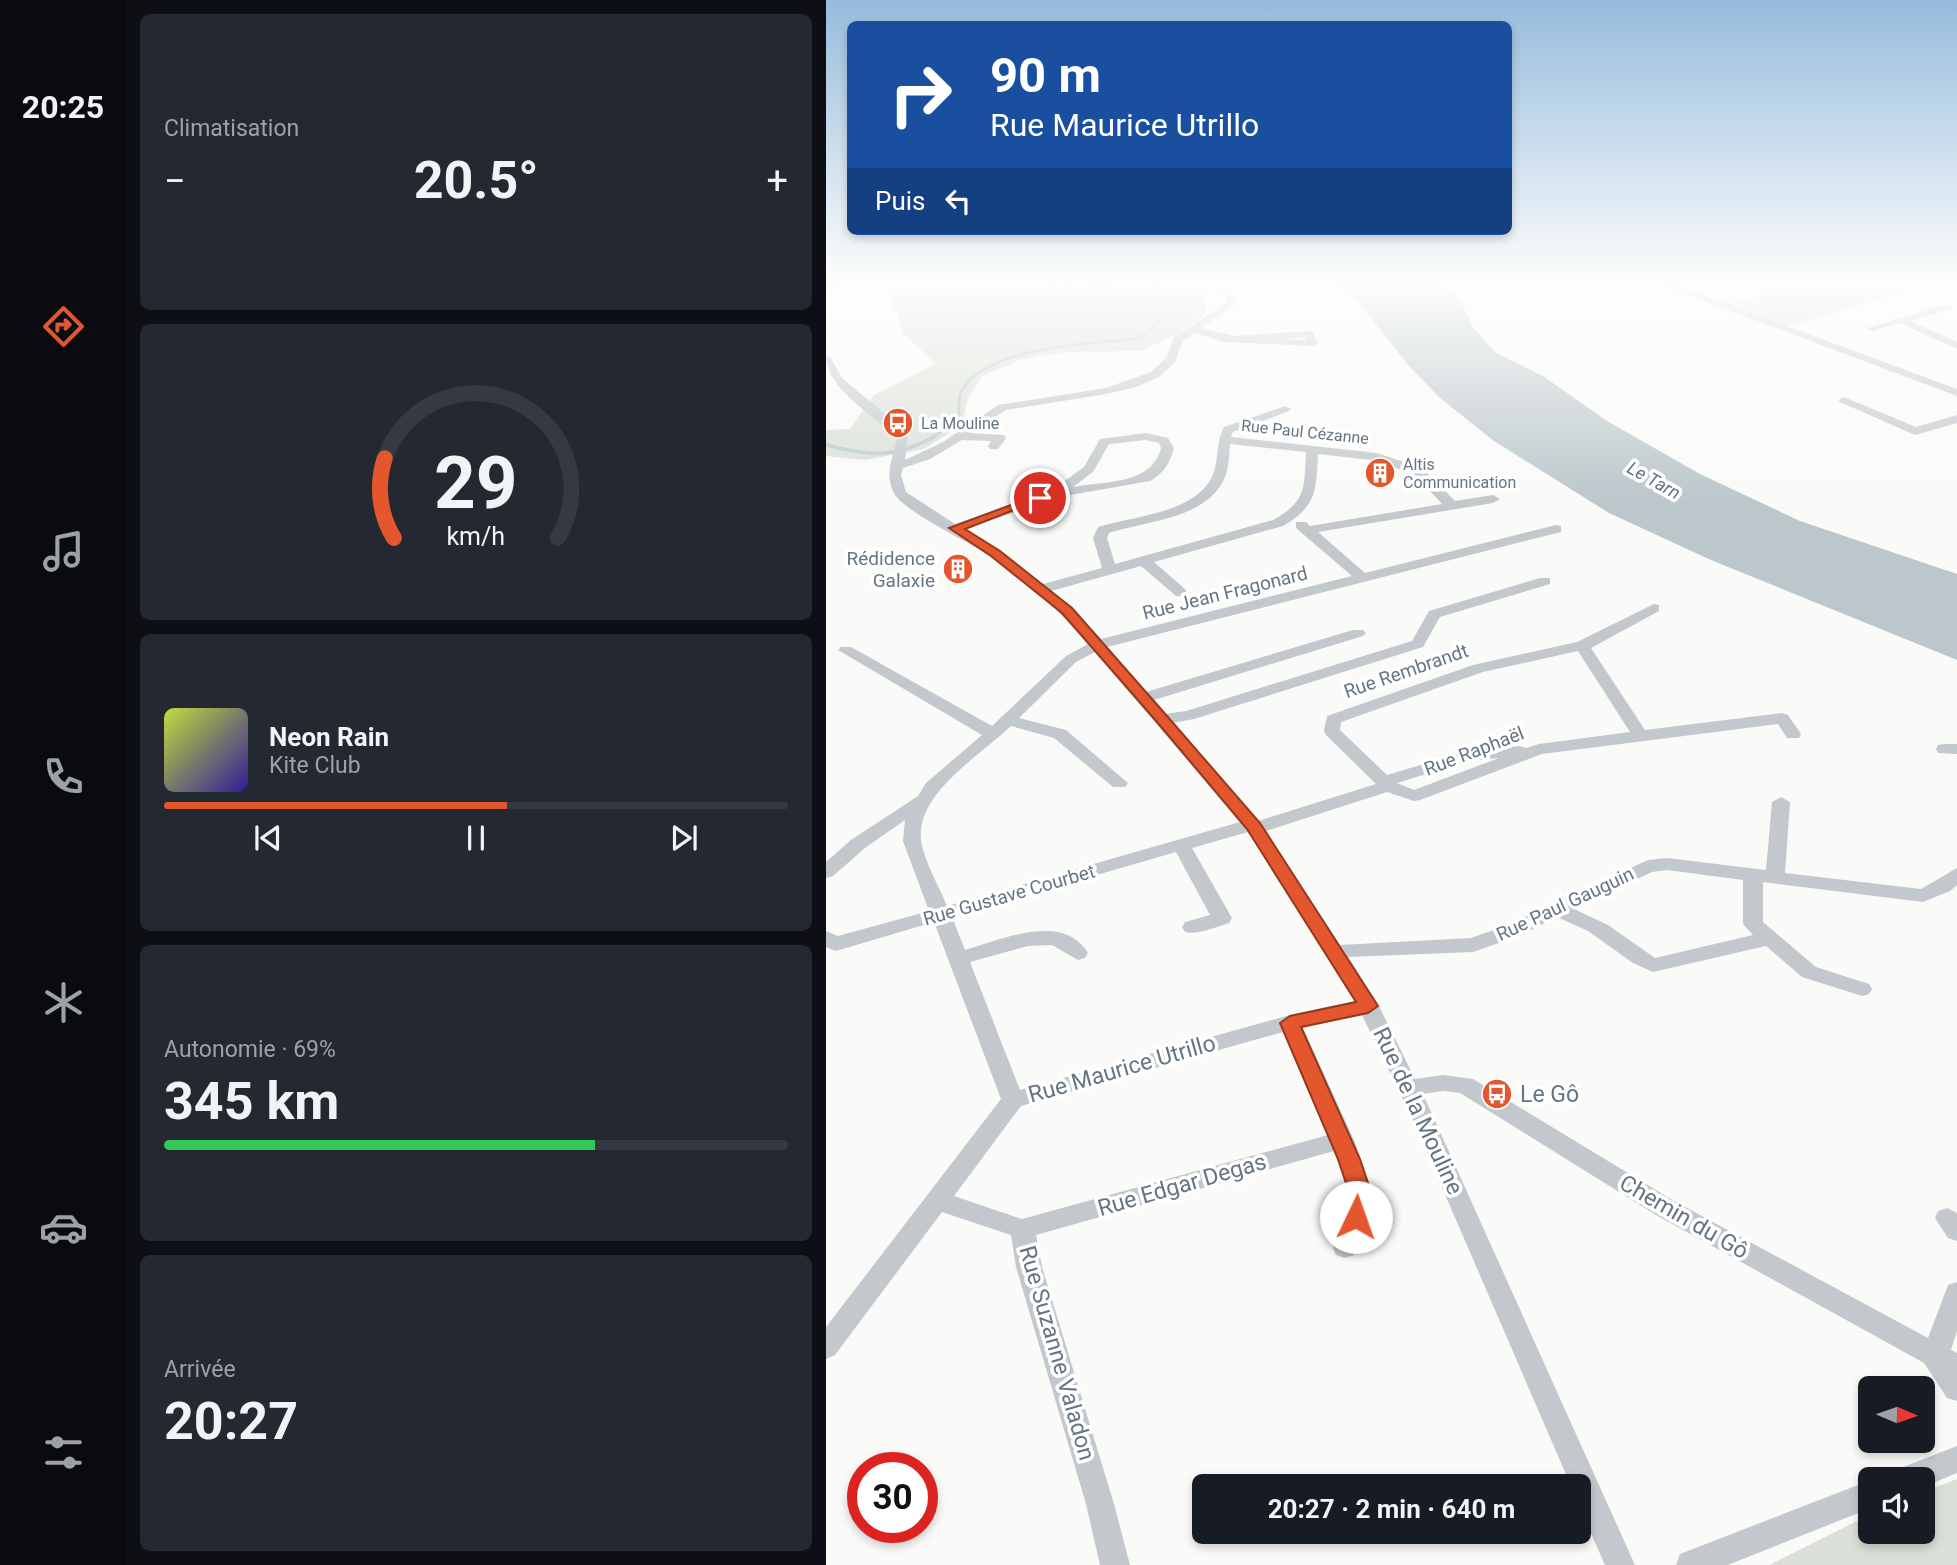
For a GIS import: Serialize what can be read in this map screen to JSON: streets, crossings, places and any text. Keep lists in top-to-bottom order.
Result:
{
  "streets": {
    "street": [
      "Rue Paul Cézanne",
      "Rue Jean Fragonard",
      "Rue Rembrandt",
      "Rue Raphaël",
      "Rue Gustave Courbet",
      "Rue Paul Gauguin",
      "Rue Maurice Utrillo",
      "Rue de la Mouline",
      "Rue Edgar Degas",
      "Chemin du Gô",
      "Rue Suzanne Valadon"
    ]
  },
  "crossings": [
    ["Rue Jean Fragonard", "Rue de la Mouline"],
    ["Rue Rembrandt", "Rue Raphaël"],
    ["Rue Raphaël", "Rue Gustave Courbet"],
    ["Rue Raphaël", "Rue de la Mouline"],
    ["Rue Gustave Courbet", "Rue de la Mouline"],
    ["Rue Paul Gauguin", "Rue de la Mouline"],
    ["Rue Maurice Utrillo", "Rue de la Mouline"],
    ["Rue Maurice Utrillo", "Rue Suzanne Valadon"],
    ["Rue de la Mouline", "Chemin du Gô"],
    ["Rue Edgar Degas", "Rue Suzanne Valadon"]
  ],
  "water": ["Le Tarn"],
  "places": {
    "bus stop": ["La Mouline", "Le Gô"],
    "building": ["Altis Communication", "Rédidence Galaxie"]
  },
  "north": "right",
  "page": {
    "tabs": "20:25",
    "tile": [
      "Climatisation",
      ["Autonomie · 69%", "345 km"],
      ["Arrivée", "20:27"]
    ],
    "turn": ["90 m", "Rue Maurice Utrillo"],
    "heat": ["−", "20.5°", "+"],
    "then": "Puis",
    "song": ["Neon Rain", "Kite Club"],
    "limit": "30",
    "trip": "20:27 · 2 min · 640 m",
    "gauge": ["29", "km/h"]
  }
}
